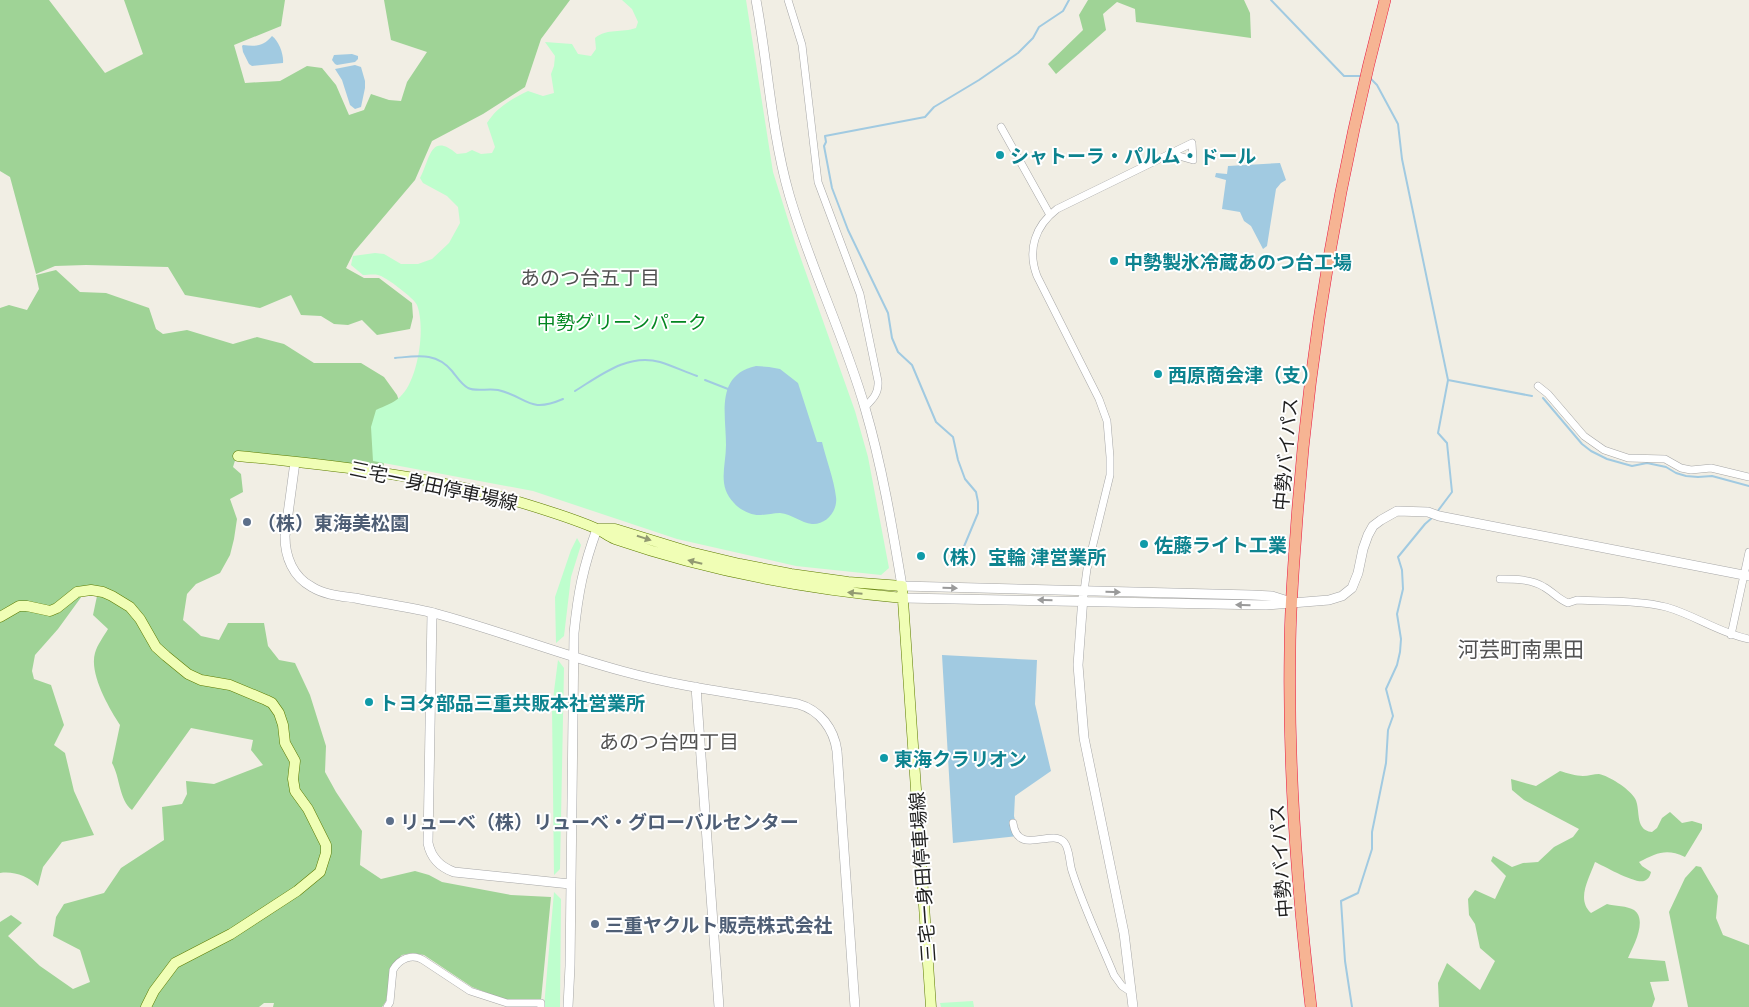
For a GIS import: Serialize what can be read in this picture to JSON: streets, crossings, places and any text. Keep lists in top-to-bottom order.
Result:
{
  "streets": {
    "highway": ["中勢バイパス"],
    "main road": ["三宅一身田停車場線"]
  },
  "districts": ["あのつ台五丁目", "河芸町南黒田", "あのつ台四丁目"],
  "parks": ["中勢グリーンパーク"],
  "places": [
    "シャトーラ・パルム・ドール",
    "中勢製氷冷蔵あのつ台工場",
    "西原商会津（支）",
    "（株）東海美松園",
    "佐藤ライト工業",
    "（株）宝輪 津営業所",
    "トヨタ部品三重共販本社営業所",
    "東海クラリオン",
    "リューベ（株）リューベ・グローバルセンター",
    "三重ヤクルト販売株式会社"
  ]
}
